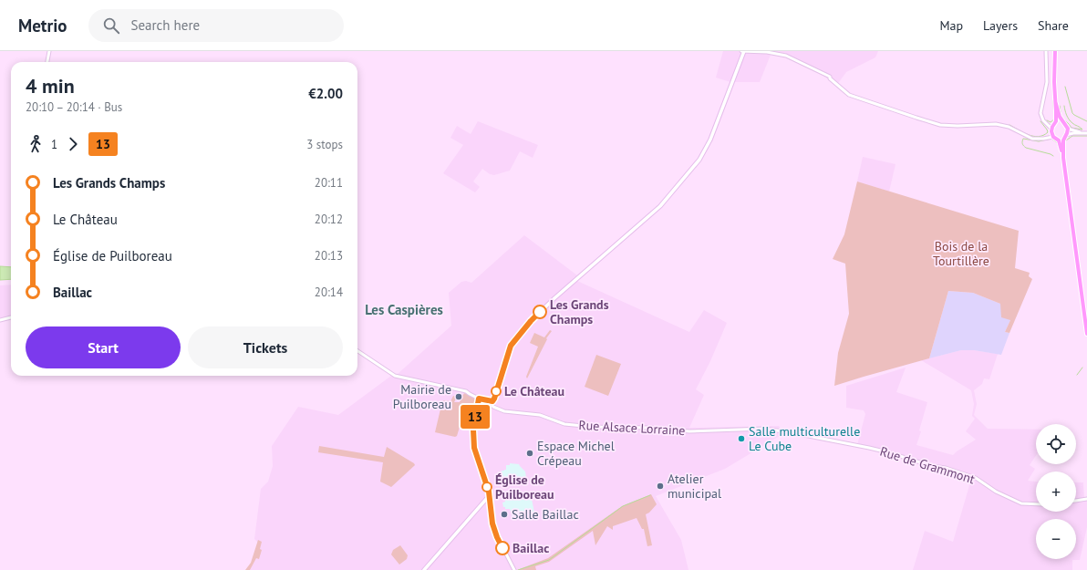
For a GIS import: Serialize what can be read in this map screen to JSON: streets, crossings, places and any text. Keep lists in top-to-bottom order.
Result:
{
  "streets": {
    "street": ["Rue Alsace Lorraine", "Rue de Grammont"]
  },
  "crossings": [
    ["Rue Alsace Lorraine", "Rue de Grammont"]
  ],
  "districts": ["Les Caspières"],
  "parks": ["Bois de la Tourtillère"],
  "places": [
    "Les Grands Champs",
    "Le Château",
    "Mairie de Puilboreau",
    "Salle multiculturelle Le Cube",
    "Espace Michel Crépeau",
    "Atelier municipal",
    "Église de Puilboreau",
    "Salle Baillac",
    "Baillac"
  ],
  "lines": ["bus line 13"],
  "page": {
    "header": "Metrio",
    "search": "Search here",
    "nav": ["Map", "Layers", "Share"],
    "on_map": "13",
    "heading": ["4 min", "20:10 – 20:14 · Bus", "€2.00"],
    "legs": ["1", "13", "3 stops"],
    "list": [
      {
        "name": "Les Grands Champs",
        "value": "20:11"
      },
      {
        "name": "Le Château",
        "value": "20:12"
      },
      {
        "name": "Église de Puilboreau",
        "value": "20:13"
      },
      {
        "name": "Baillac",
        "value": "20:14"
      }
    ],
    "buttons": ["Start", "Tickets"],
    "map_buttons": ["+", "−"]
  }
}
